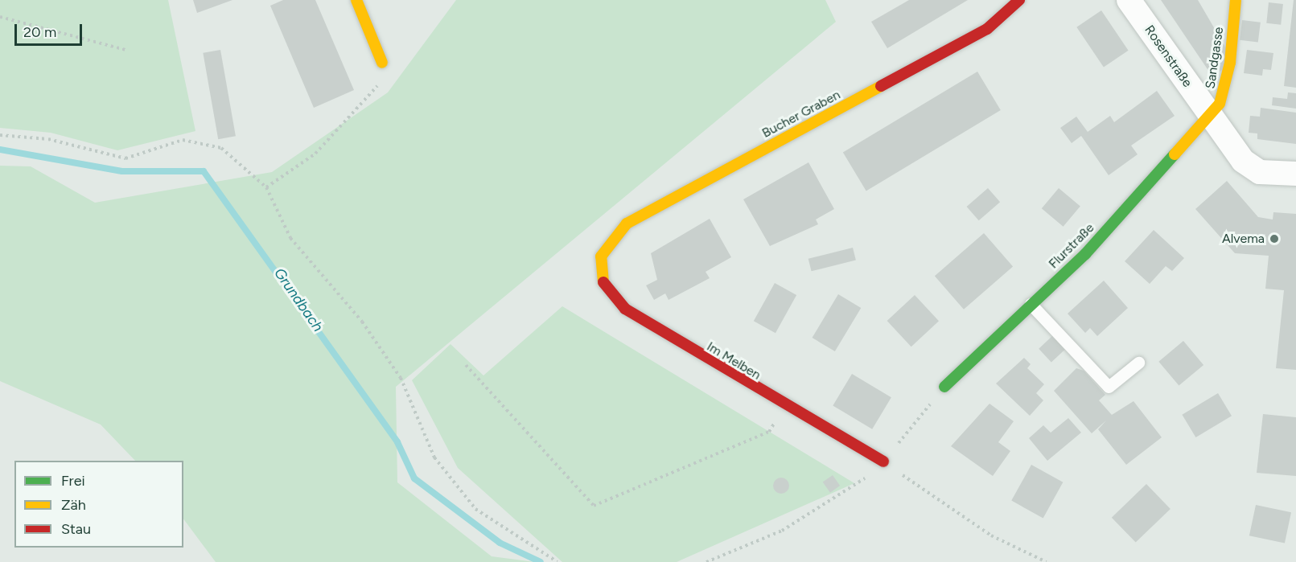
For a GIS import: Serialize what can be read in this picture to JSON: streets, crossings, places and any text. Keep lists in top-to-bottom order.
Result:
{
  "streets": {
    "street": [
      "Rosenstraße",
      "Sandgasse",
      "Bucher Graben",
      "Flurstraße",
      "Im Melben"
    ]
  },
  "crossings": [
    ["Rosenstraße", "Sandgasse"],
    ["Rosenstraße", "Flurstraße"],
    ["Sandgasse", "Flurstraße"],
    ["Bucher Graben", "Im Melben"]
  ],
  "water": ["Grundbach"],
  "places": ["Alvema"],
  "legend": ["Frei", "Zäh", "Stau"],
  "scale_bar": "20 m"
}
